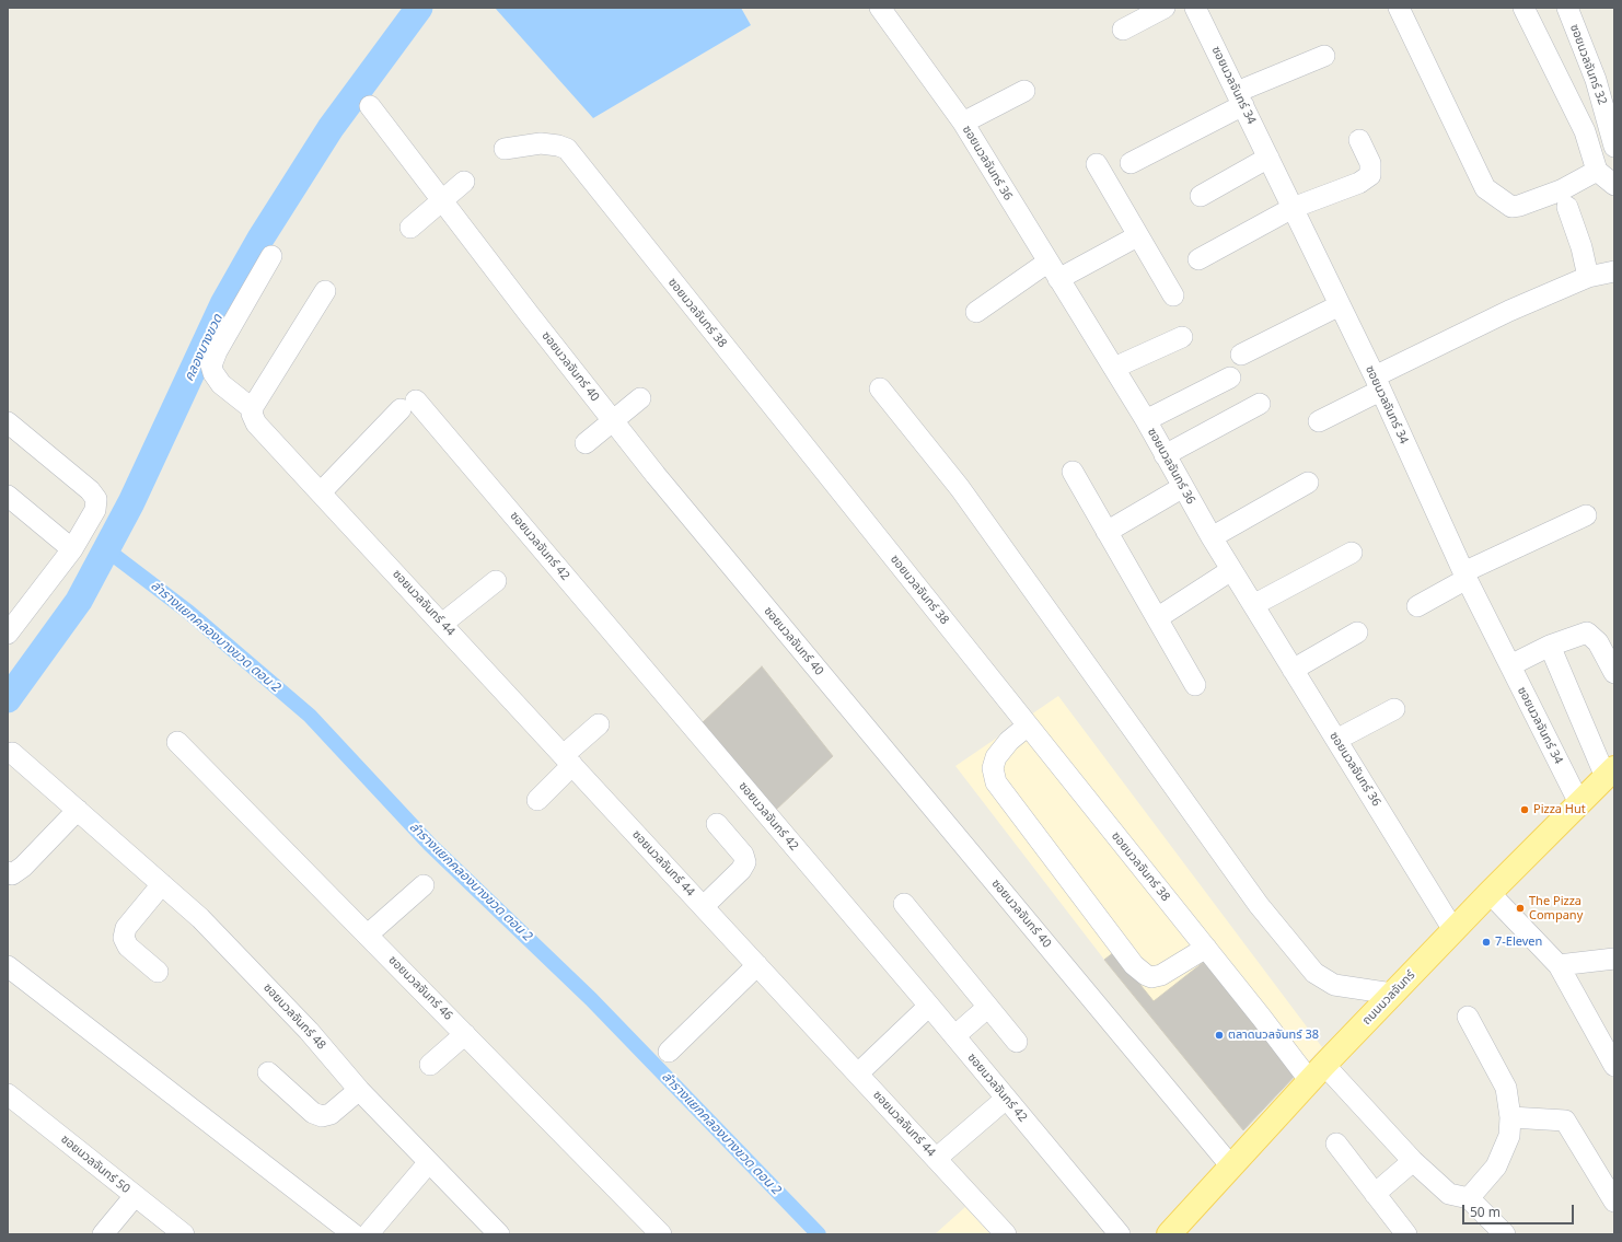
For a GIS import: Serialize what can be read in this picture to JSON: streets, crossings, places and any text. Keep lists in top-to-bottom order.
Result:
{
  "streets": {
    "main road": ["ถนนนวลจันทร์"],
    "street": [
      "ซอยนวลจันทร์ 32",
      "ซอยนวลจันทร์ 34",
      "ซอยนวลจันทร์ 36",
      "ซอยนวลจันทร์ 38",
      "ซอยนวลจันทร์ 40",
      "ซอยนวลจันทร์ 42",
      "ซอยนวลจันทร์ 44",
      "ซอยนวลจันทร์ 46",
      "ซอยนวลจันทร์ 48",
      "ซอยนวลจันทร์ 50"
    ]
  },
  "crossings": [
    ["ซอยนวลจันทร์ 34", "ถนนนวลจันทร์"],
    ["ซอยนวลจันทร์ 36", "ถนนนวลจันทร์"],
    ["ซอยนวลจันทร์ 38", "ถนนนวลจันทร์"],
    ["ซอยนวลจันทร์ 40", "ถนนนวลจันทร์"],
    ["ซอยนวลจันทร์ 42", "ซอยนวลจันทร์ 44"]
  ],
  "water": ["คลองบางขวด", "ลำรางแยกคลองบางขวด ตอน 2"],
  "places": [
    "Pizza Hut",
    "The Pizza Company",
    "7-Eleven",
    "ตลาดนวลจันทร์ 38"
  ],
  "scale_bar": "50 m"
}
